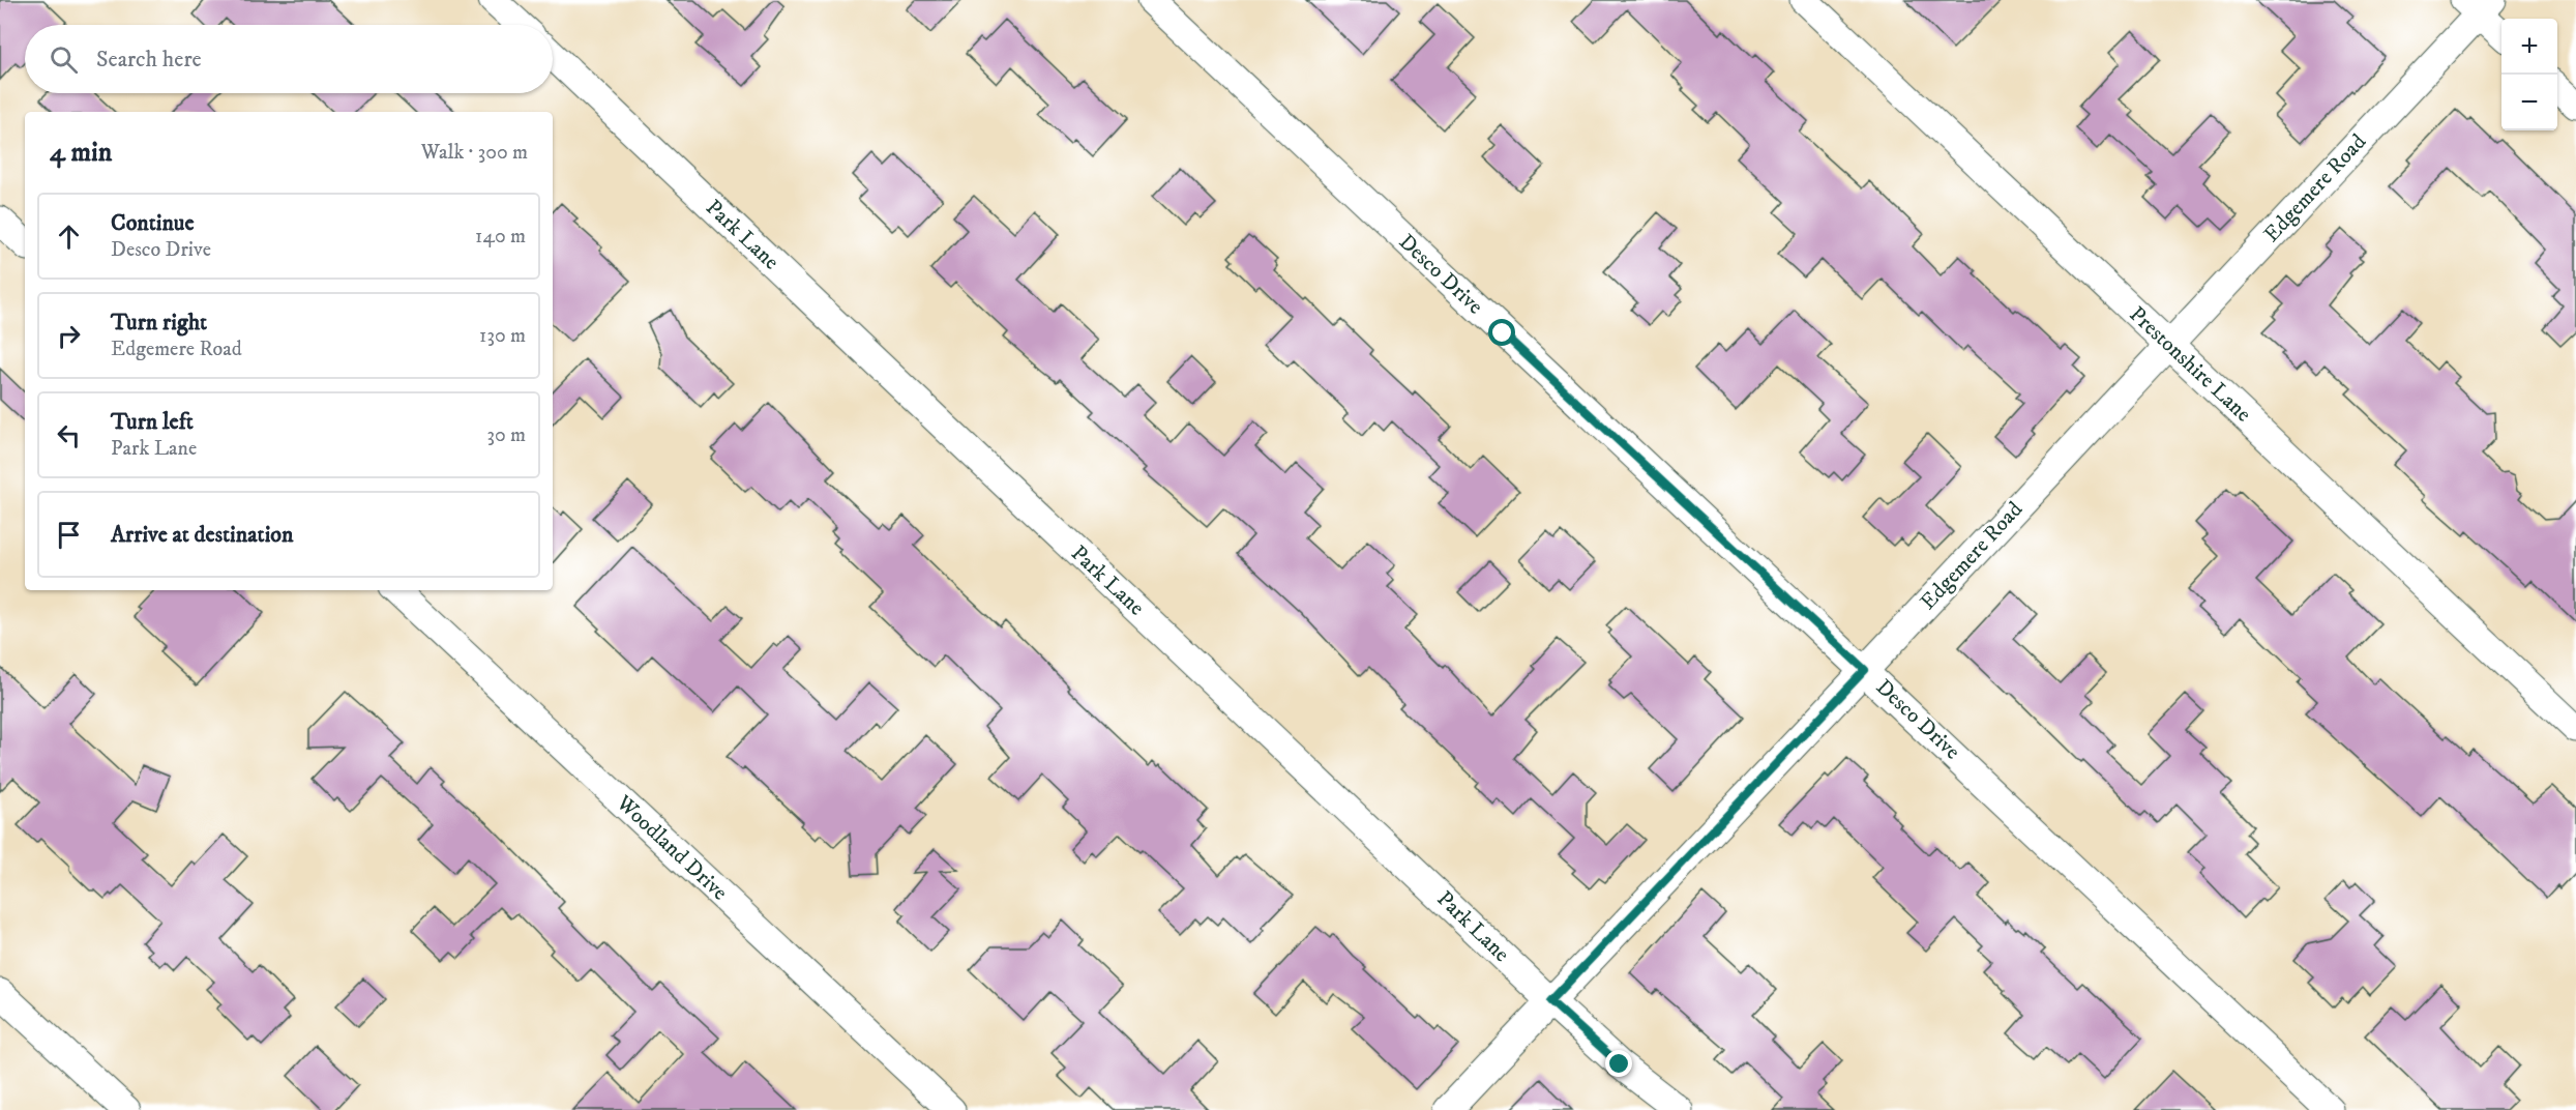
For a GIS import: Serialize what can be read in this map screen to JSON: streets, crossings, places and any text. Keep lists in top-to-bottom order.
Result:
{
  "streets": {
    "street": [
      "Edgemere Road",
      "Park Lane",
      "Desco Drive",
      "Prestonshire Lane",
      "Woodland Drive"
    ]
  },
  "crossings": [
    ["Edgemere Road", "Park Lane"],
    ["Edgemere Road", "Desco Drive"],
    ["Edgemere Road", "Prestonshire Lane"]
  ],
  "page": {
    "map_buttons": ["+", "−"],
    "search": "Search here",
    "heading": ["4 min", "Walk · 300 m"],
    "list": [
      ["Continue", "Desco Drive", "140 m"],
      ["Turn right", "Edgemere Road", "130 m"],
      ["Turn left", "Park Lane", "30 m"],
      "Arrive at destination"
    ]
  }
}
